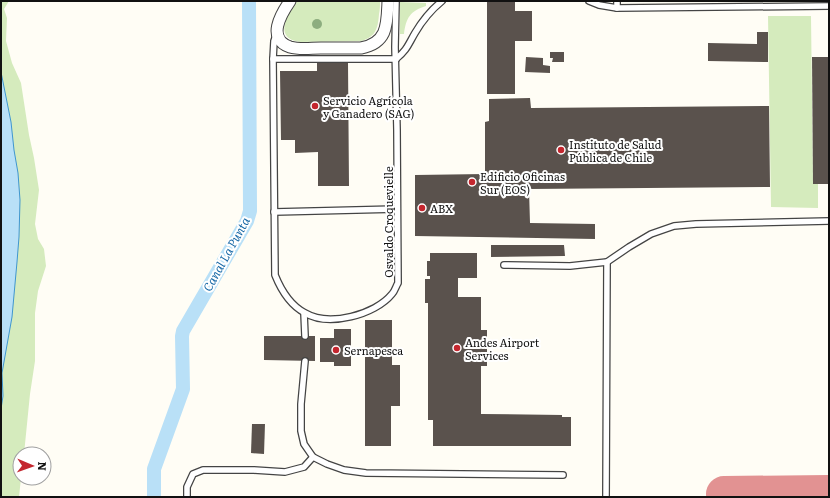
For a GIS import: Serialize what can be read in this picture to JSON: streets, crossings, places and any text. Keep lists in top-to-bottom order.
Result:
{
  "streets": {
    "lane": ["Osvaldo Croquevielle"]
  },
  "water": ["Canal La Punta"],
  "places": [
    "Servicio Agrícola y Ganadero (SAG)",
    "Instituto de Salud Pública de Chile",
    "Edificio Oficinas Sur (EOS)",
    "ABX",
    "Andes Airport Services",
    "Sernapesca"
  ],
  "north": "right"
}
